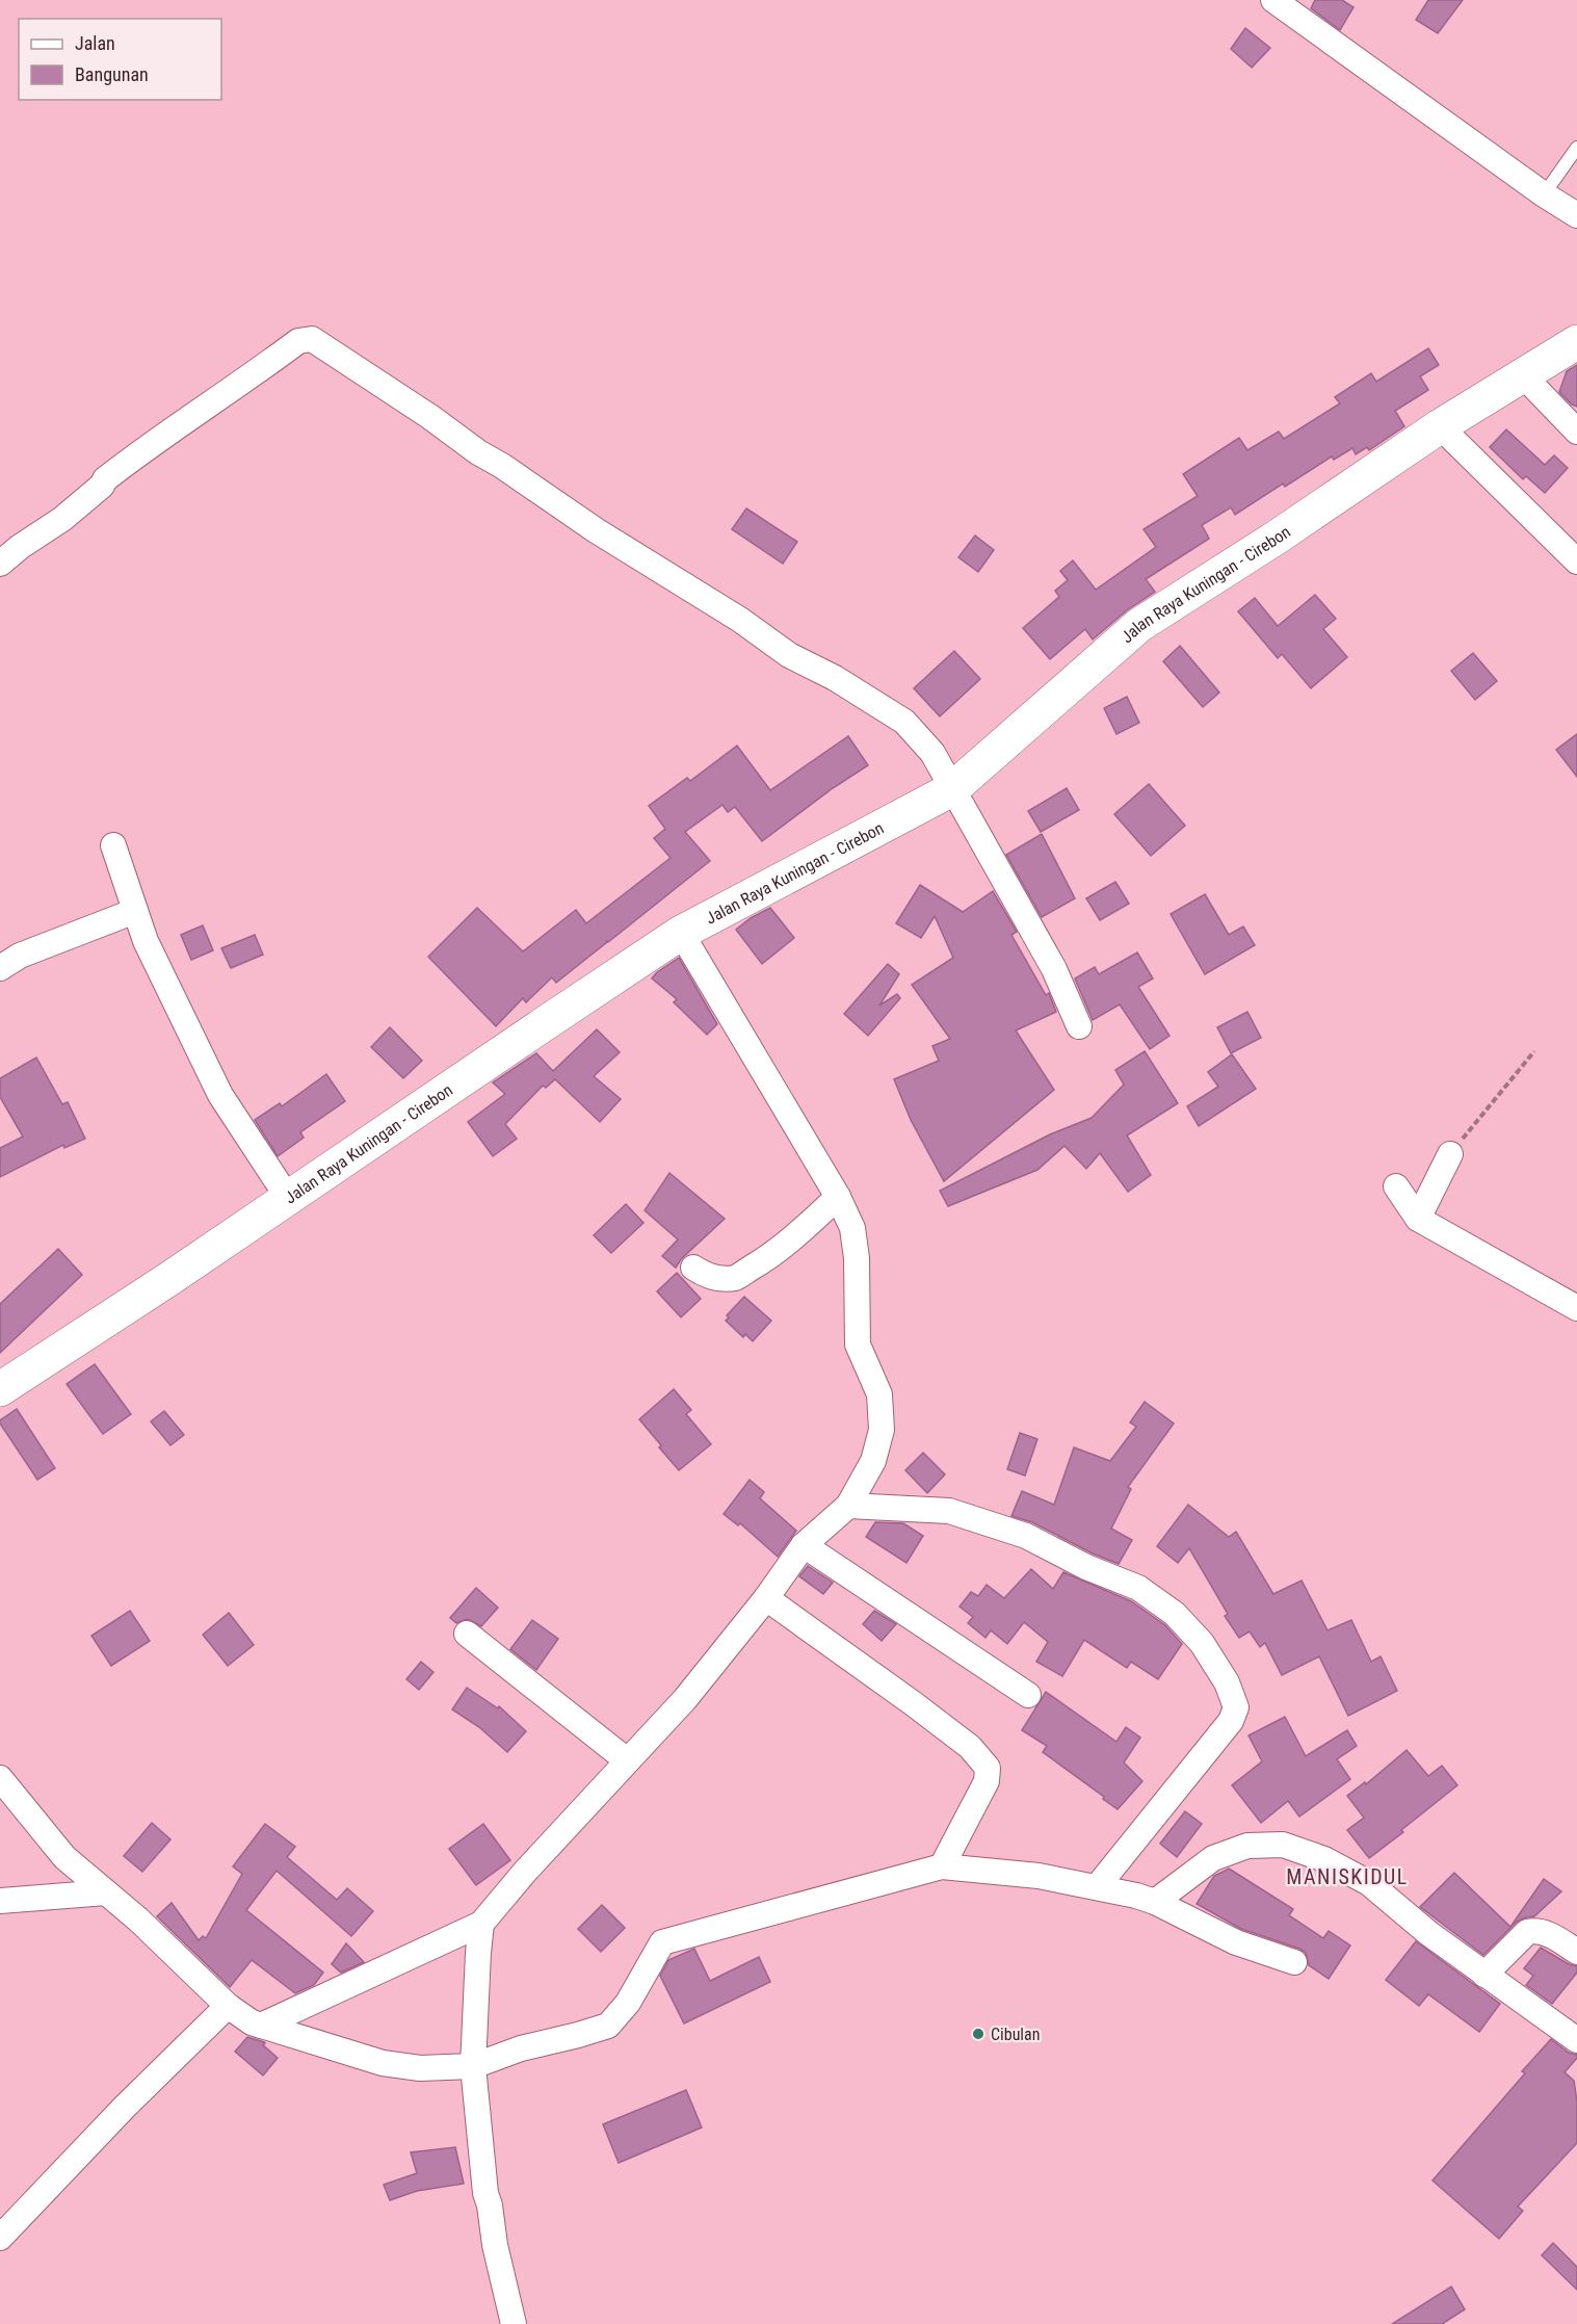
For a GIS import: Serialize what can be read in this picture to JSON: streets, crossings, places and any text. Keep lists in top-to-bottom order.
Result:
{
  "streets": {
    "highway": ["Jalan Raya Kuningan - Cirebon"]
  },
  "districts": ["MANISKIDUL"],
  "places": ["Cibulan"],
  "legend": ["Jalan", "Bangunan"]
}
